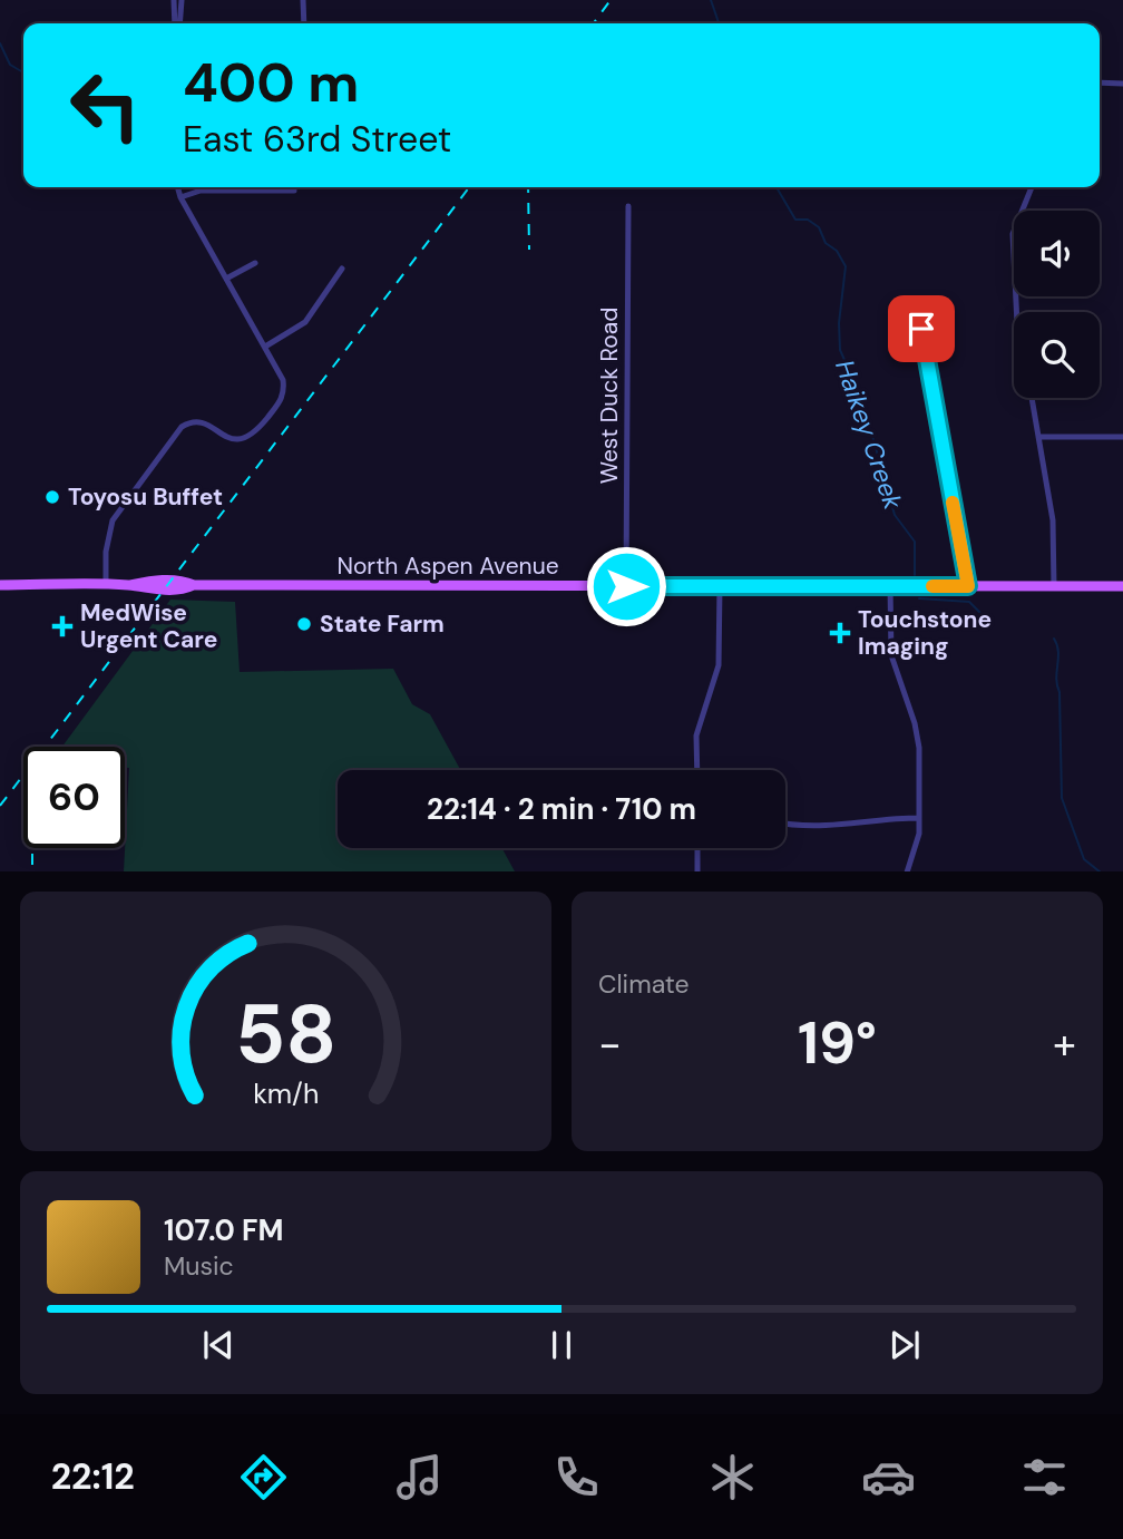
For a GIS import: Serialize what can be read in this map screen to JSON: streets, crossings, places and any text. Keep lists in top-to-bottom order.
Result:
{
  "streets": {
    "main road": ["North Aspen Avenue"],
    "street": ["West Duck Road"]
  },
  "crossings": [
    ["West Duck Road", "North Aspen Avenue"]
  ],
  "water": ["Haikey Creek"],
  "places": {
    "other": ["Toyosu Buffet", "State Farm"],
    "health": ["MedWise Urgent Care", "Touchstone Imaging"]
  },
  "page": {
    "turn": ["400 m", "East 63rd Street"],
    "limit": "60",
    "trip": "22:14 · 2 min · 710 m",
    "tile": "Climate",
    "heat": ["−", "19°", "+"],
    "song": ["107.0 FM", "Music"],
    "tabs": "22:12",
    "gauge": ["58", "km/h"]
  }
}
